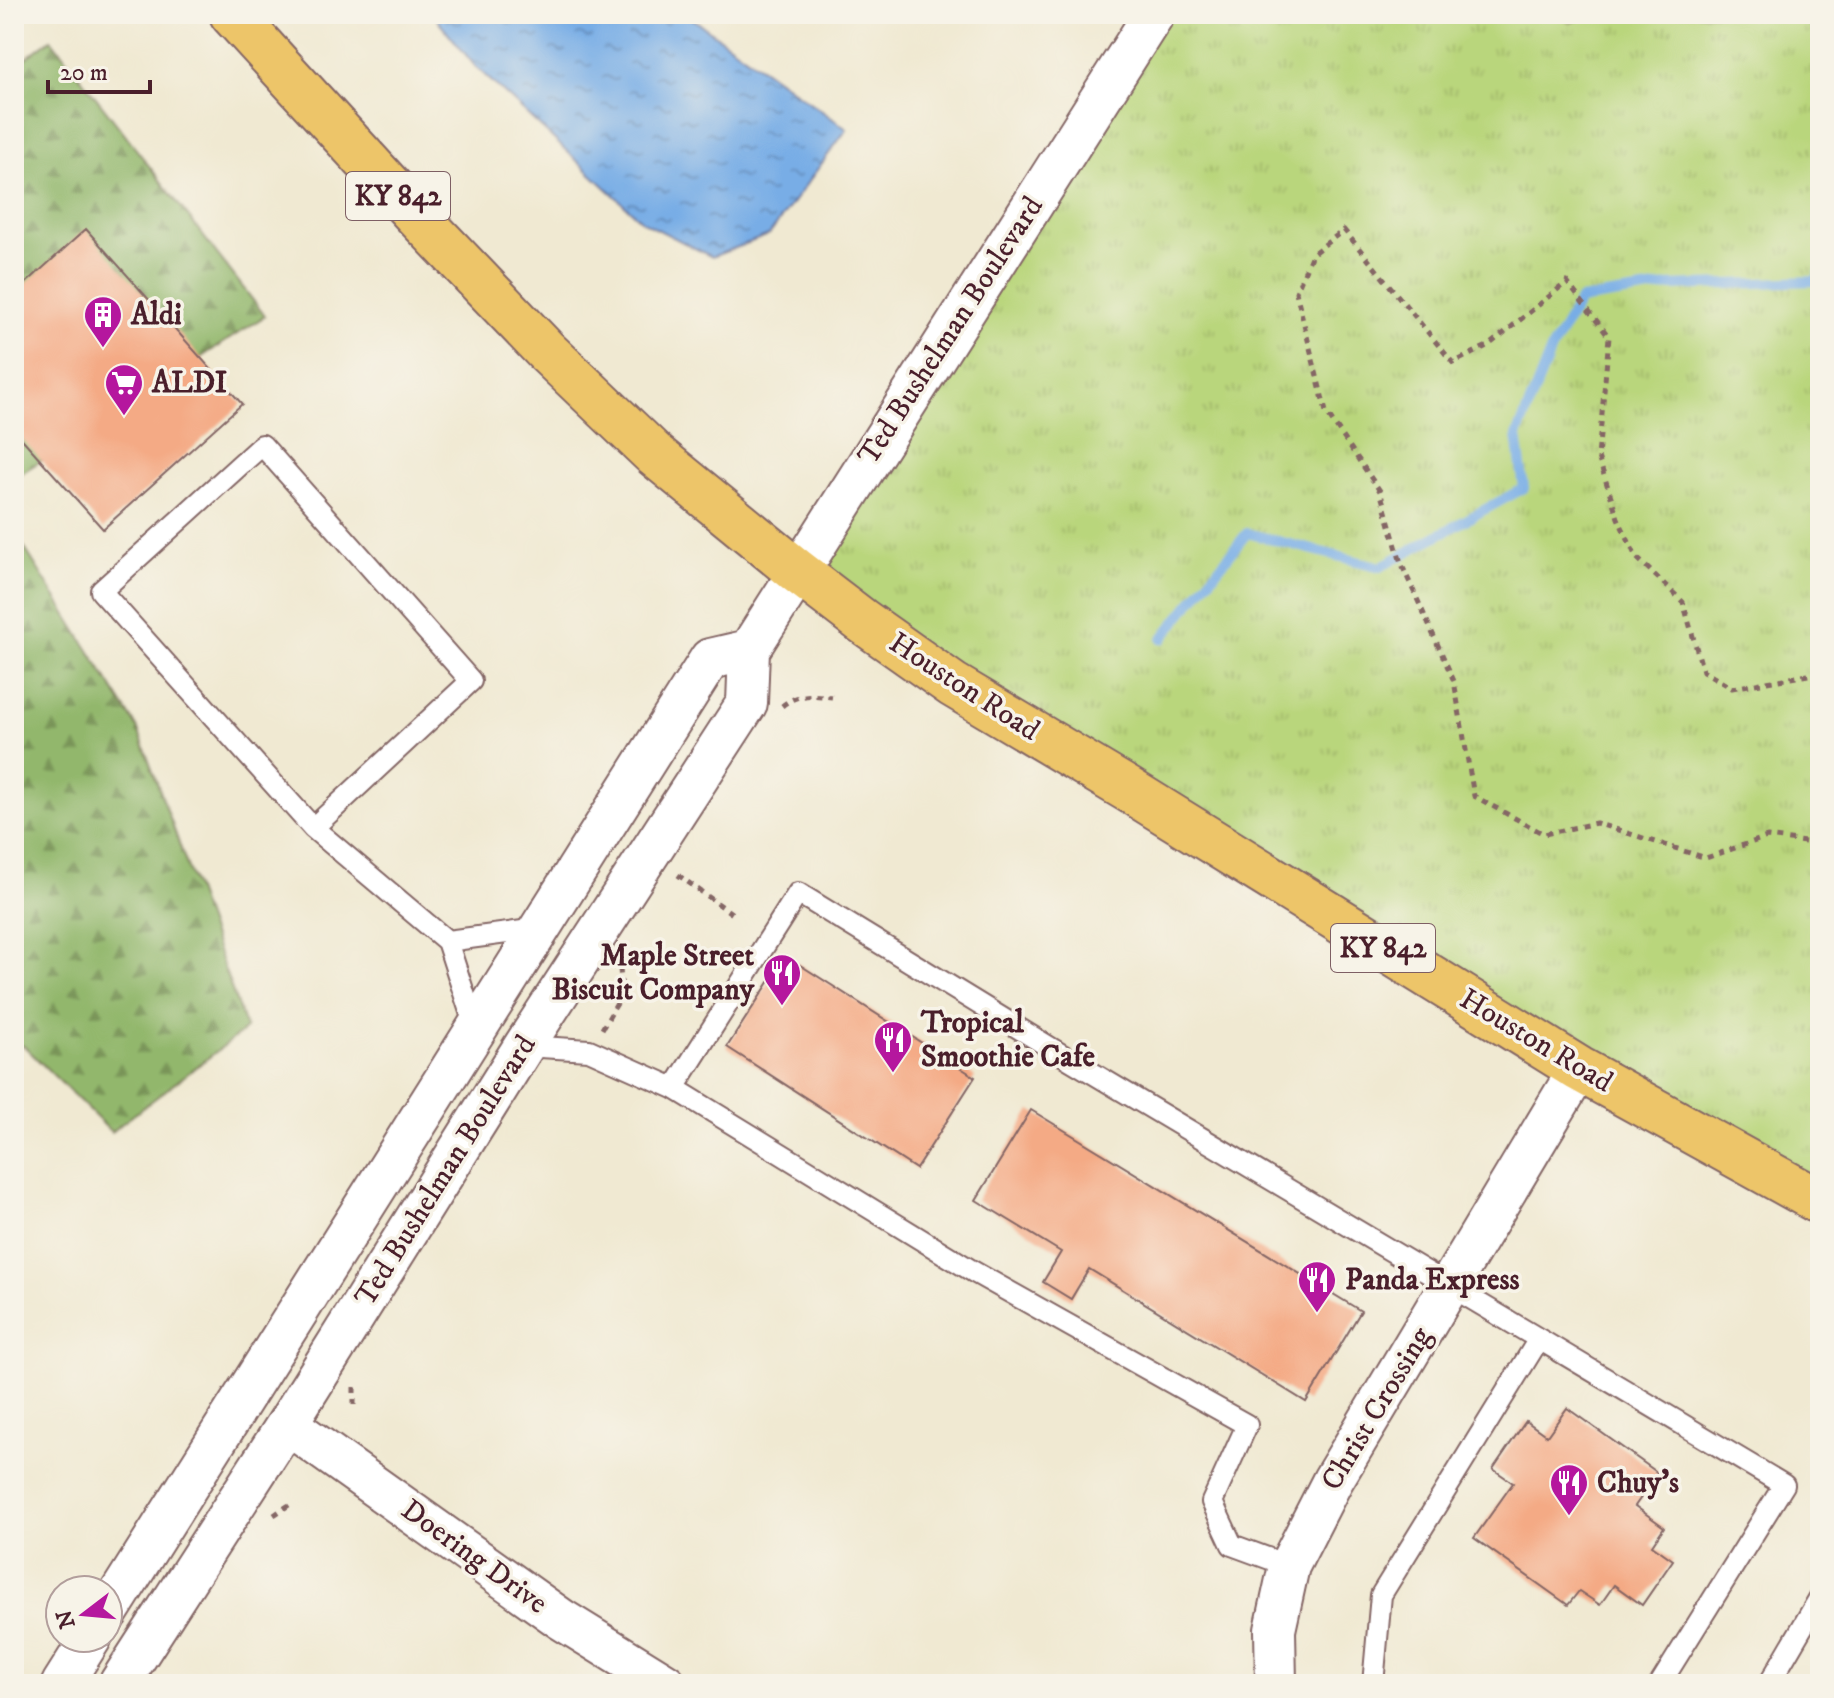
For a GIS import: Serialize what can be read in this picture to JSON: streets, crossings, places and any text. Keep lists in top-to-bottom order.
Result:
{
  "streets": {
    "main road": ["KY 842", "Houston Road"],
    "street": ["Ted Bushelman Boulevard", "Christ Crossing", "Doering Drive"]
  },
  "crossings": [
    ["Ted Bushelman Boulevard", "Houston Road"],
    ["Ted Bushelman Boulevard", "Doering Drive"],
    ["Houston Road", "Christ Crossing"]
  ],
  "places": {
    "building": ["Aldi"],
    "supermarket": ["ALDI"],
    "restaurant": [
      "Maple Street Biscuit Company",
      "Tropical Smoothie Cafe",
      "Panda Express",
      "Chuy's"
    ]
  },
  "scale_bar": "20 m",
  "north": "left"
}
